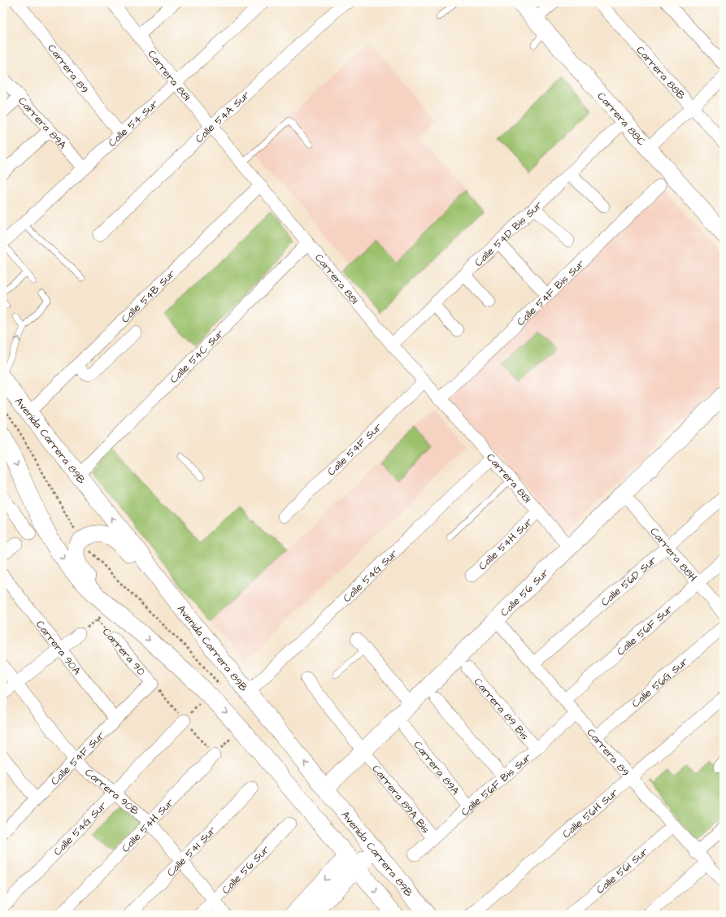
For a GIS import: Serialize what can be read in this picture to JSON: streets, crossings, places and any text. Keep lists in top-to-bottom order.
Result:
{
  "streets": {
    "main road": ["Carrera 88C", "Avenida Carrera 89B", "Calle 56 Sur"],
    "street": [
      "Carrera 89",
      "Carrera 88B",
      "Carrera 88I",
      "Calle 54A Sur",
      "Carrera 89A",
      "Calle 54 Sur",
      "Calle 54D Bis Sur",
      "Calle 54F Bis Sur",
      "Calle 54B Sur",
      "Calle 54C Sur",
      "Calle 54F Sur",
      "Calle 54H Sur",
      "Carrera 88H",
      "Calle 54G Sur",
      "Calle 56D Sur",
      "Calle 56F Sur",
      "Carrera 90A",
      "Carrera 90",
      "Calle 56G Sur",
      "Carrera 89 Bis",
      "Calle 56F Bis Sur",
      "Carrera 90B",
      "Carrera 89A Bis",
      "Calle 56H Sur",
      "Calle 54I Sur",
      "Calle 56I Sur"
    ]
  },
  "crossings": [
    ["Carrera 89", "Calle 54 Sur"],
    ["Carrera 89", "Calle 56D Sur"],
    ["Carrera 89", "Calle 56 Sur"],
    ["Carrera 89", "Calle 56F Sur"],
    ["Carrera 89", "Calle 56G Sur"],
    ["Carrera 89", "Calle 56F Bis Sur"],
    ["Carrera 89", "Calle 56H Sur"],
    ["Carrera 89", "Calle 56I Sur"],
    ["Carrera 88I", "Calle 54A Sur"],
    ["Carrera 88I", "Calle 54 Sur"],
    ["Carrera 88I", "Calle 54D Bis Sur"],
    ["Carrera 88I", "Calle 54F Bis Sur"],
    ["Carrera 88I", "Calle 54B Sur"],
    ["Carrera 88I", "Calle 54C Sur"],
    ["Carrera 88I", "Calle 54F Sur"],
    ["Carrera 88I", "Calle 54H Sur"],
    ["Carrera 88I", "Calle 54G Sur"],
    ["Carrera 88I", "Calle 56 Sur"],
    ["Carrera 88C", "Calle 54D Bis Sur"],
    ["Carrera 89A", "Calle 54 Sur"],
    ["Carrera 89A", "Calle 56F Bis Sur"],
    ["Avenida Carrera 89B", "Calle 54G Sur"],
    ["Avenida Carrera 89B", "Calle 56 Sur"],
    ["Calle 54F Sur", "Carrera 90A"],
    ["Calle 54F Sur", "Carrera 90"],
    ["Calle 54F Sur", "Carrera 90B"],
    ["Calle 54H Sur", "Carrera 90B"],
    ["Carrera 88H", "Calle 56D Sur"],
    ["Carrera 88H", "Calle 56 Sur"],
    ["Carrera 88H", "Calle 56F Sur"],
    ["Calle 54G Sur", "Carrera 90B"],
    ["Calle 56 Sur", "Carrera 90B"],
    ["Calle 56 Sur", "Carrera 89A Bis"],
    ["Carrera 89 Bis", "Calle 56F Bis Sur"],
    ["Calle 56F Bis Sur", "Carrera 89A Bis"],
    ["Carrera 90B", "Calle 54I Sur"]
  ]
}
